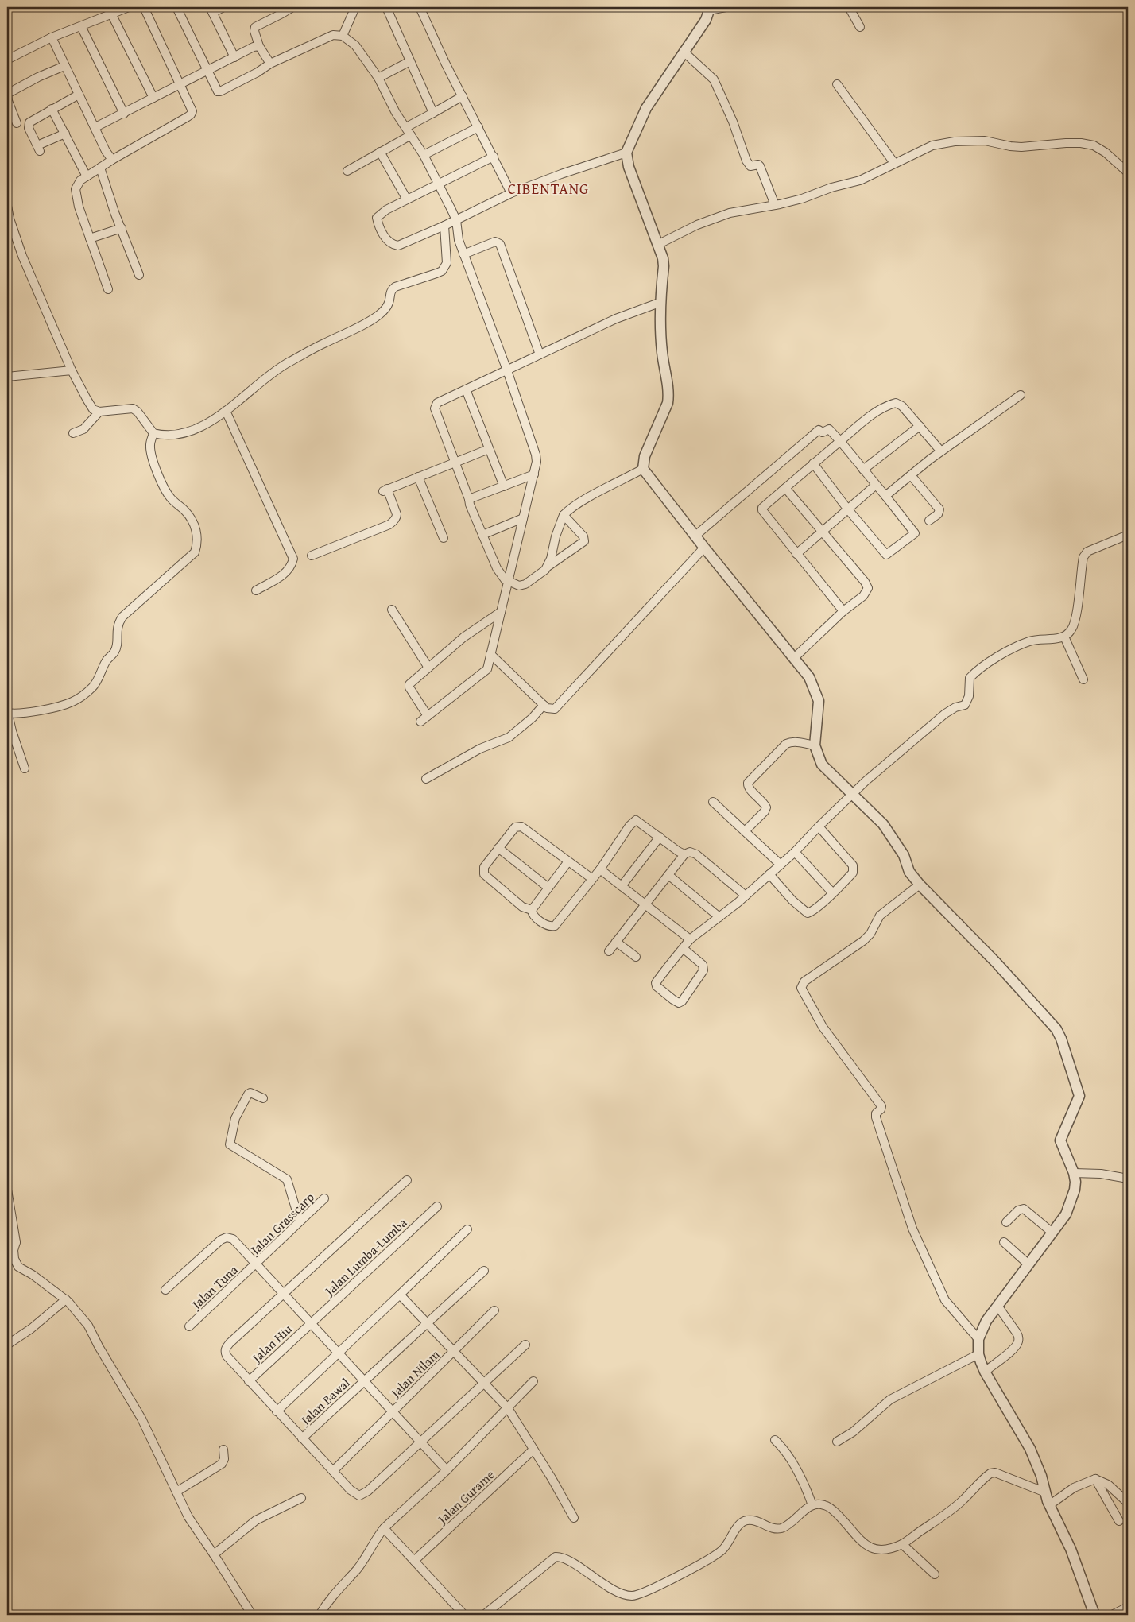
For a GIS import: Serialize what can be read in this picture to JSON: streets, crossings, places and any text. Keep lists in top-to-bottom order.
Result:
{
  "streets": {
    "street": [
      "Jalan Grasscarp",
      "Jalan Lumba-Lumba",
      "Jalan Tuna",
      "Jalan Hiu",
      "Jalan Nilam",
      "Jalan Bawal",
      "Jalan Gurame"
    ]
  },
  "crossings": [
    ["Jalan Grasscarp", "Jalan Tuna"],
    ["Jalan Lumba-Lumba", "Jalan Hiu"]
  ],
  "districts": ["CIBENTANG"]
}
